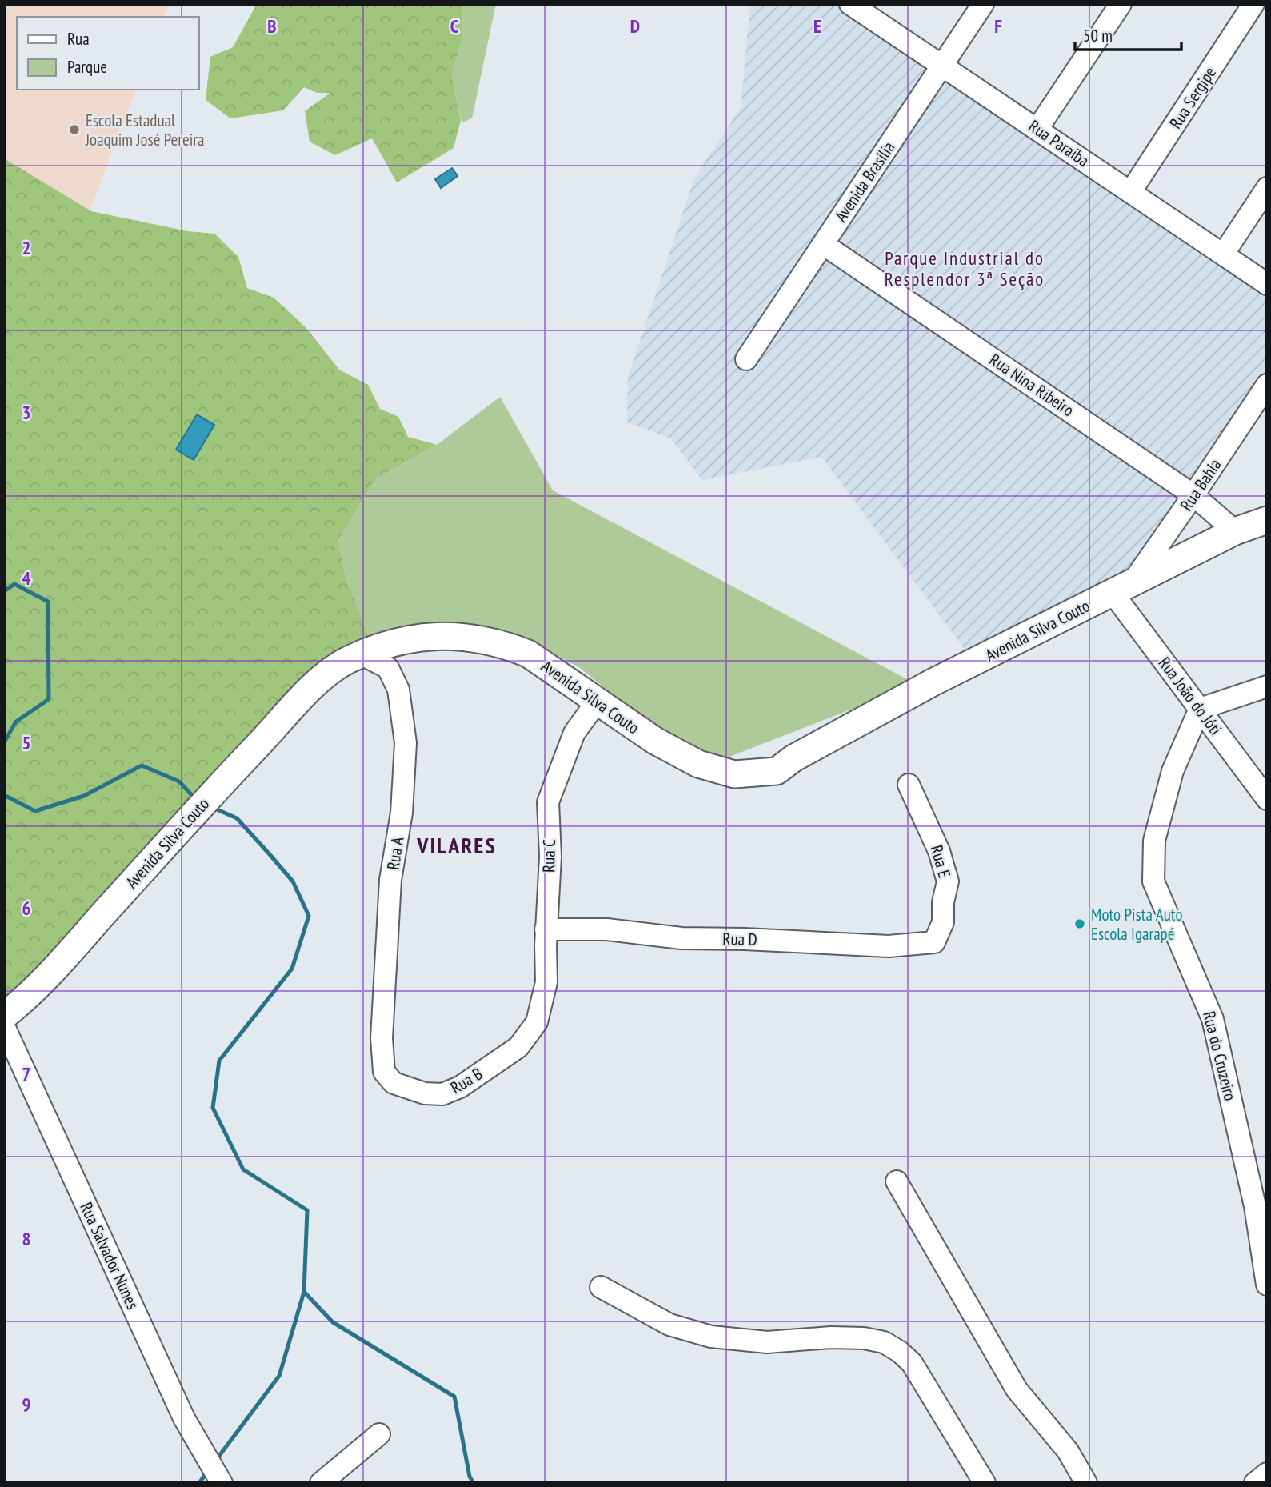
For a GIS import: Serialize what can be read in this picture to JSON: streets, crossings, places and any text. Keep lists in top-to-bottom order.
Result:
{
  "streets": {
    "main road": ["Avenida Silva Couto"],
    "street": [
      "Rua Sergipe",
      "Rua Paraíba",
      "Avenida Brasília",
      "Rua Nina Ribeiro",
      "Rua Bahia",
      "Rua João do Jóti",
      "Rua A",
      "Rua C",
      "Rua E",
      "Rua D",
      "Rua do Cruzeiro",
      "Rua B",
      "Rua Salvador Nunes"
    ]
  },
  "crossings": [
    ["Rua Sergipe", "Rua Paraíba"],
    ["Rua Paraíba", "Avenida Brasília"],
    ["Avenida Brasília", "Rua Nina Ribeiro"],
    ["Rua Nina Ribeiro", "Rua Bahia"],
    ["Rua Nina Ribeiro", "Avenida Silva Couto"],
    ["Rua Bahia", "Avenida Silva Couto"],
    ["Rua Bahia", "Rua João do Jóti"],
    ["Avenida Silva Couto", "Rua João do Jóti"],
    ["Avenida Silva Couto", "Rua A"],
    ["Avenida Silva Couto", "Rua C"],
    ["Rua João do Jóti", "Rua do Cruzeiro"],
    ["Rua A", "Rua B"],
    ["Rua C", "Rua D"],
    ["Rua C", "Rua B"],
    ["Rua E", "Rua D"]
  ],
  "districts": ["Parque Industrial do Resplendor 3ª Seção", "VILARES"],
  "places": ["Escola Estadual Joaquim José Pereira", "Moto Pista Auto Escola Igarapé"],
  "legend": ["Rua", "Parque"],
  "scale_bar": "50 m",
  "grid": {
    "columns": [
      "B",
      "C",
      "D",
      "E",
      "F"
    ],
    "rows": [
      "2",
      "3",
      "4",
      "5",
      "6",
      "7",
      "8",
      "9"
    ]
  }
}
